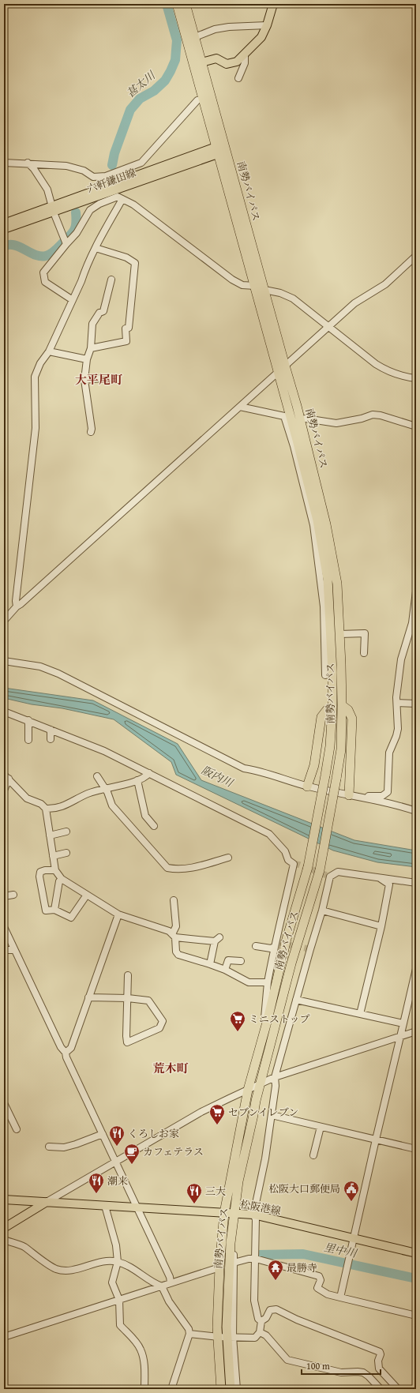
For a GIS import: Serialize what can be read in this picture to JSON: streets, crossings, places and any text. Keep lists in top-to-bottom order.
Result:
{
  "streets": {
    "highway": ["南勢バイパス"],
    "main road": ["六軒鎌田線", "松阪港線"]
  },
  "crossings": [
    ["六軒鎌田線", "南勢バイパス"],
    ["南勢バイパス", "松阪港線"]
  ],
  "districts": ["大平尾町", "荒木町"],
  "water": ["甚太川", "阪内川", "里中川"],
  "places": {
    "supermarket": ["ミニストップ", "セブンイレブン"],
    "restaurant": ["くろしお家", "潮来", "三大"],
    "cafe": ["カフェテラス"],
    "public building": ["松阪大口郵便局"],
    "temple": ["最勝寺"]
  },
  "scale_bar": "100 m"
}
